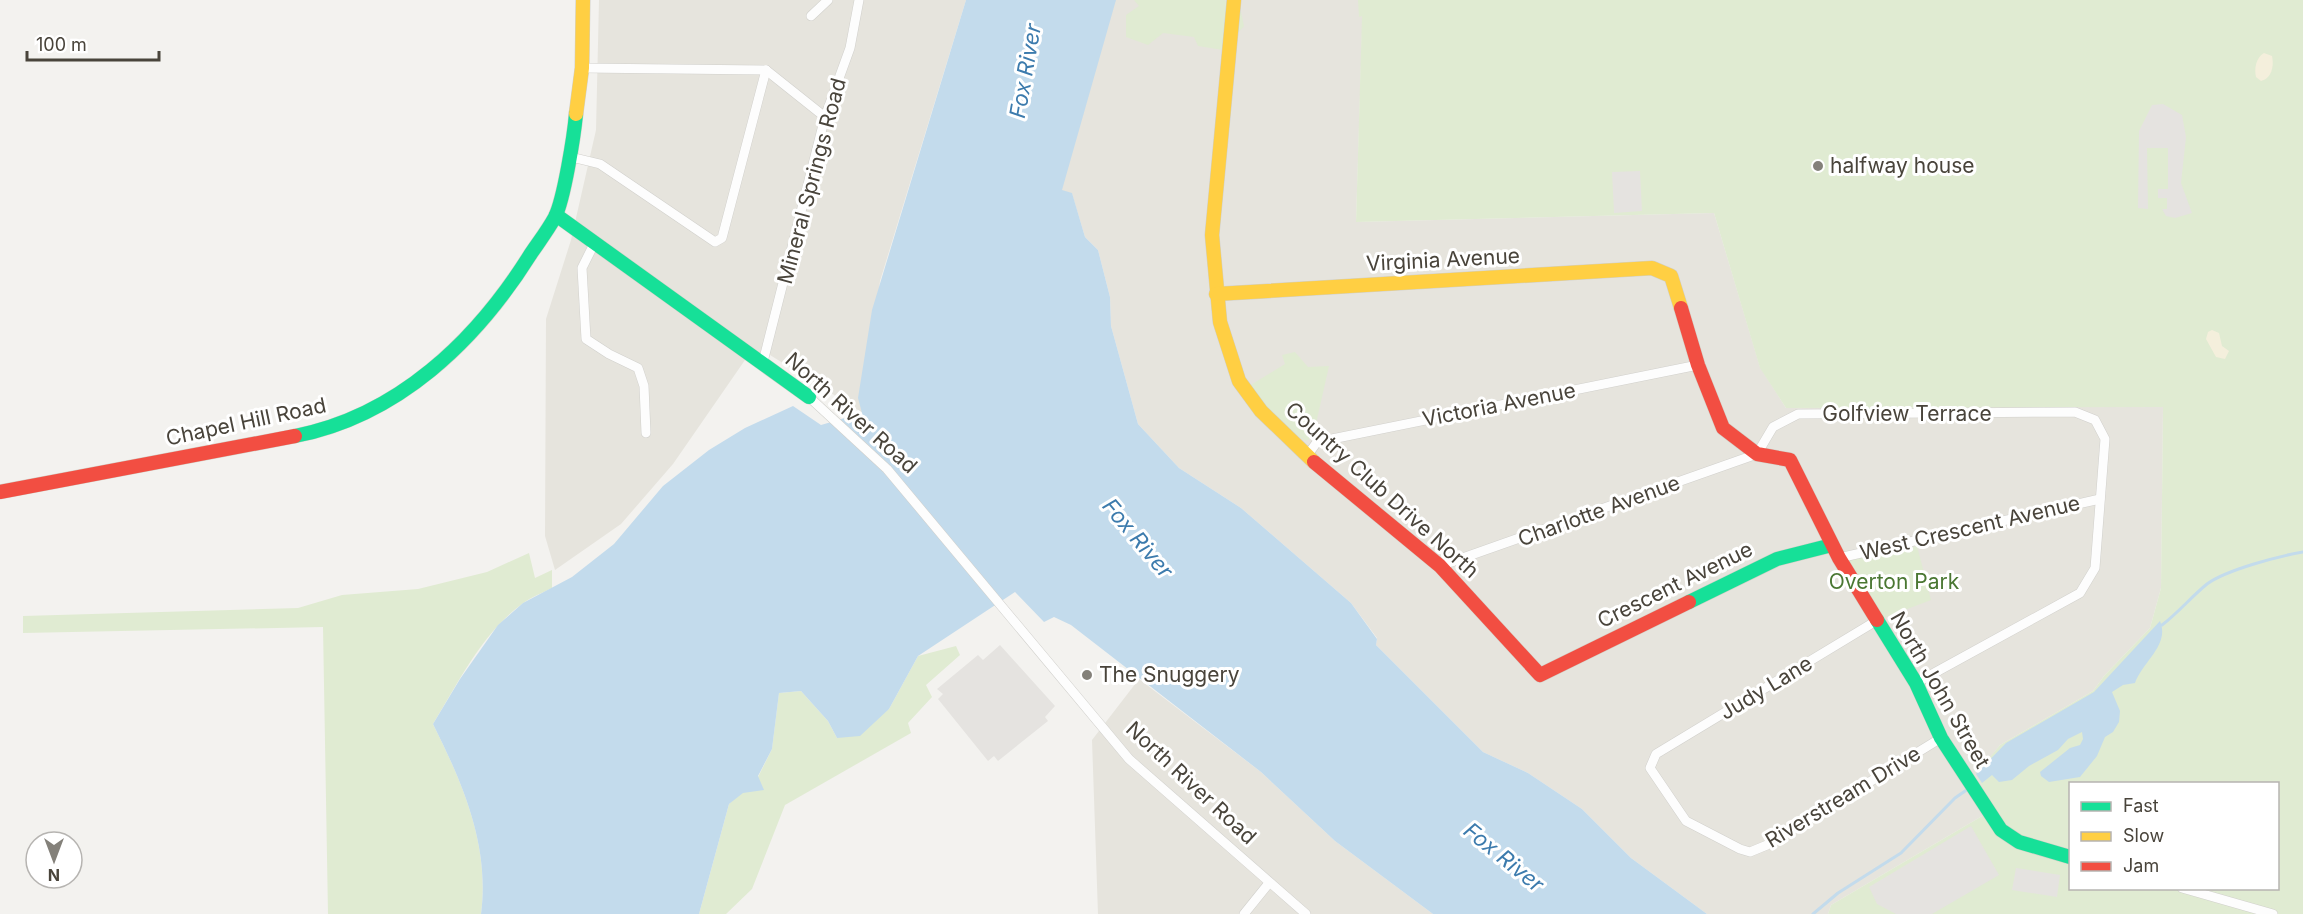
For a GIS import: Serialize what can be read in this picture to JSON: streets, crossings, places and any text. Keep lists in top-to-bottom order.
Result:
{
  "streets": {
    "street": [
      "Mineral Springs Road",
      "Virginia Avenue",
      "Victoria Avenue",
      "North River Road",
      "Golfview Terrace",
      "Chapel Hill Road",
      "Country Club Drive North",
      "Charlotte Avenue",
      "West Crescent Avenue",
      "Crescent Avenue",
      "Judy Lane",
      "North John Street",
      "Riverstream Drive"
    ]
  },
  "crossings": [
    ["Mineral Springs Road", "North River Road"],
    ["Virginia Avenue", "Country Club Drive North"],
    ["Virginia Avenue", "North John Street"],
    ["Victoria Avenue", "Country Club Drive North"],
    ["Victoria Avenue", "North John Street"],
    ["North River Road", "Chapel Hill Road"],
    ["Golfview Terrace", "Charlotte Avenue"],
    ["Golfview Terrace", "West Crescent Avenue"],
    ["Golfview Terrace", "North John Street"],
    ["Country Club Drive North", "Charlotte Avenue"],
    ["Country Club Drive North", "Crescent Avenue"],
    ["Charlotte Avenue", "North John Street"],
    ["West Crescent Avenue", "North John Street"],
    ["Crescent Avenue", "North John Street"],
    ["Judy Lane", "North John Street"],
    ["Judy Lane", "Riverstream Drive"],
    ["North John Street", "Riverstream Drive"]
  ],
  "water": ["Fox River"],
  "parks": ["Overton Park"],
  "places": ["halfway house", "The Snuggery"],
  "legend": ["Fast", "Slow", "Jam"],
  "scale_bar": "100 m",
  "north": "bottom"
}
